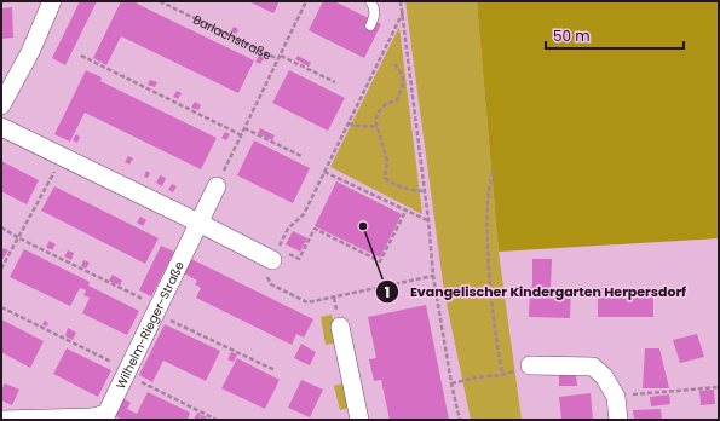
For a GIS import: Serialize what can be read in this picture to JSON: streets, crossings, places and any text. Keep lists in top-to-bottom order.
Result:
{
  "streets": {
    "street": ["Wilhelm-Rieger-Straße"],
    "path": ["Barlachstraße"]
  },
  "places": ["Evangelischer Kindergarten Herpersdorf"],
  "scale_bar": "50 m"
}
